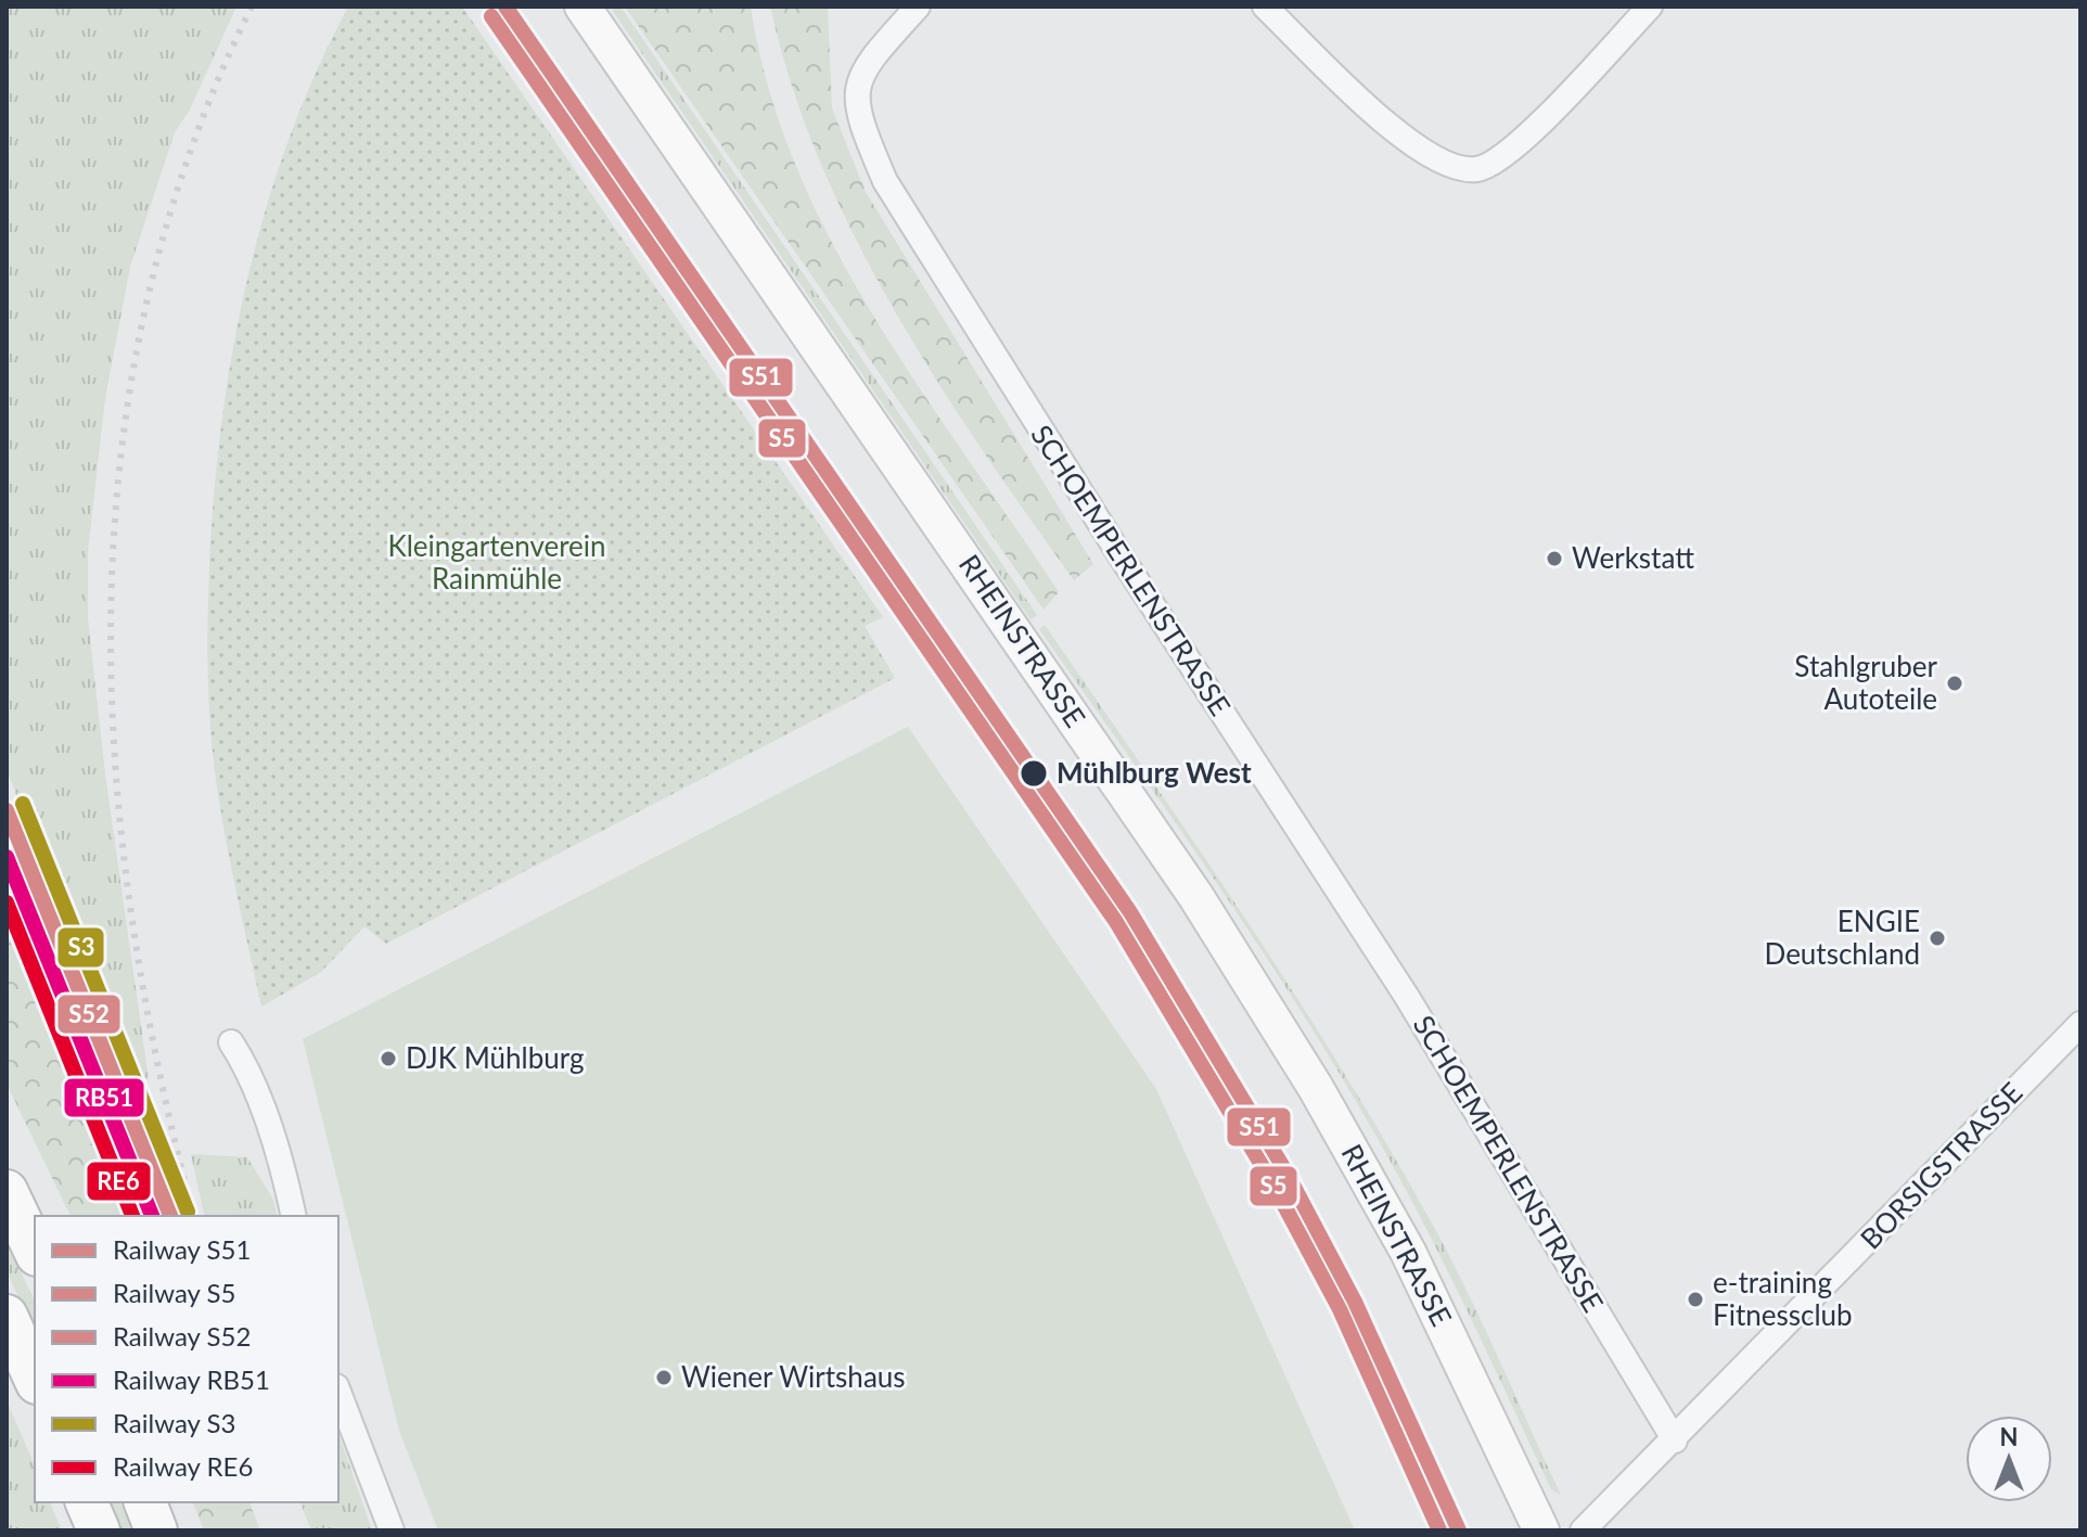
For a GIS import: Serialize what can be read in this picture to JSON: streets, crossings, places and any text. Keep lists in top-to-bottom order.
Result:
{
  "streets": {
    "main road": ["RHEINSTRASSE"],
    "street": ["SCHOEMPERLENSTRASSE", "BORSIGSTRASSE"]
  },
  "crossings": [
    ["SCHOEMPERLENSTRASSE", "BORSIGSTRASSE"]
  ],
  "parks": ["Kleingartenverein Rainmühle"],
  "places": [
    "Werkstatt",
    "Stahlgruber Autoteile",
    "Mühlburg West",
    "ENGIE Deutschland",
    "DJK Mühlburg",
    "e-training Fitnessclub",
    "Wiener Wirtshaus"
  ],
  "lines": [
    "rail line S51",
    "rail line S5",
    "rail line S3",
    "rail line S52",
    "rail line RB51",
    "rail line RE6"
  ],
  "legend": [
    "Railway S51",
    "Railway S5",
    "Railway S52",
    "Railway RB51",
    "Railway S3",
    "Railway RE6"
  ],
  "north": "top"
}
